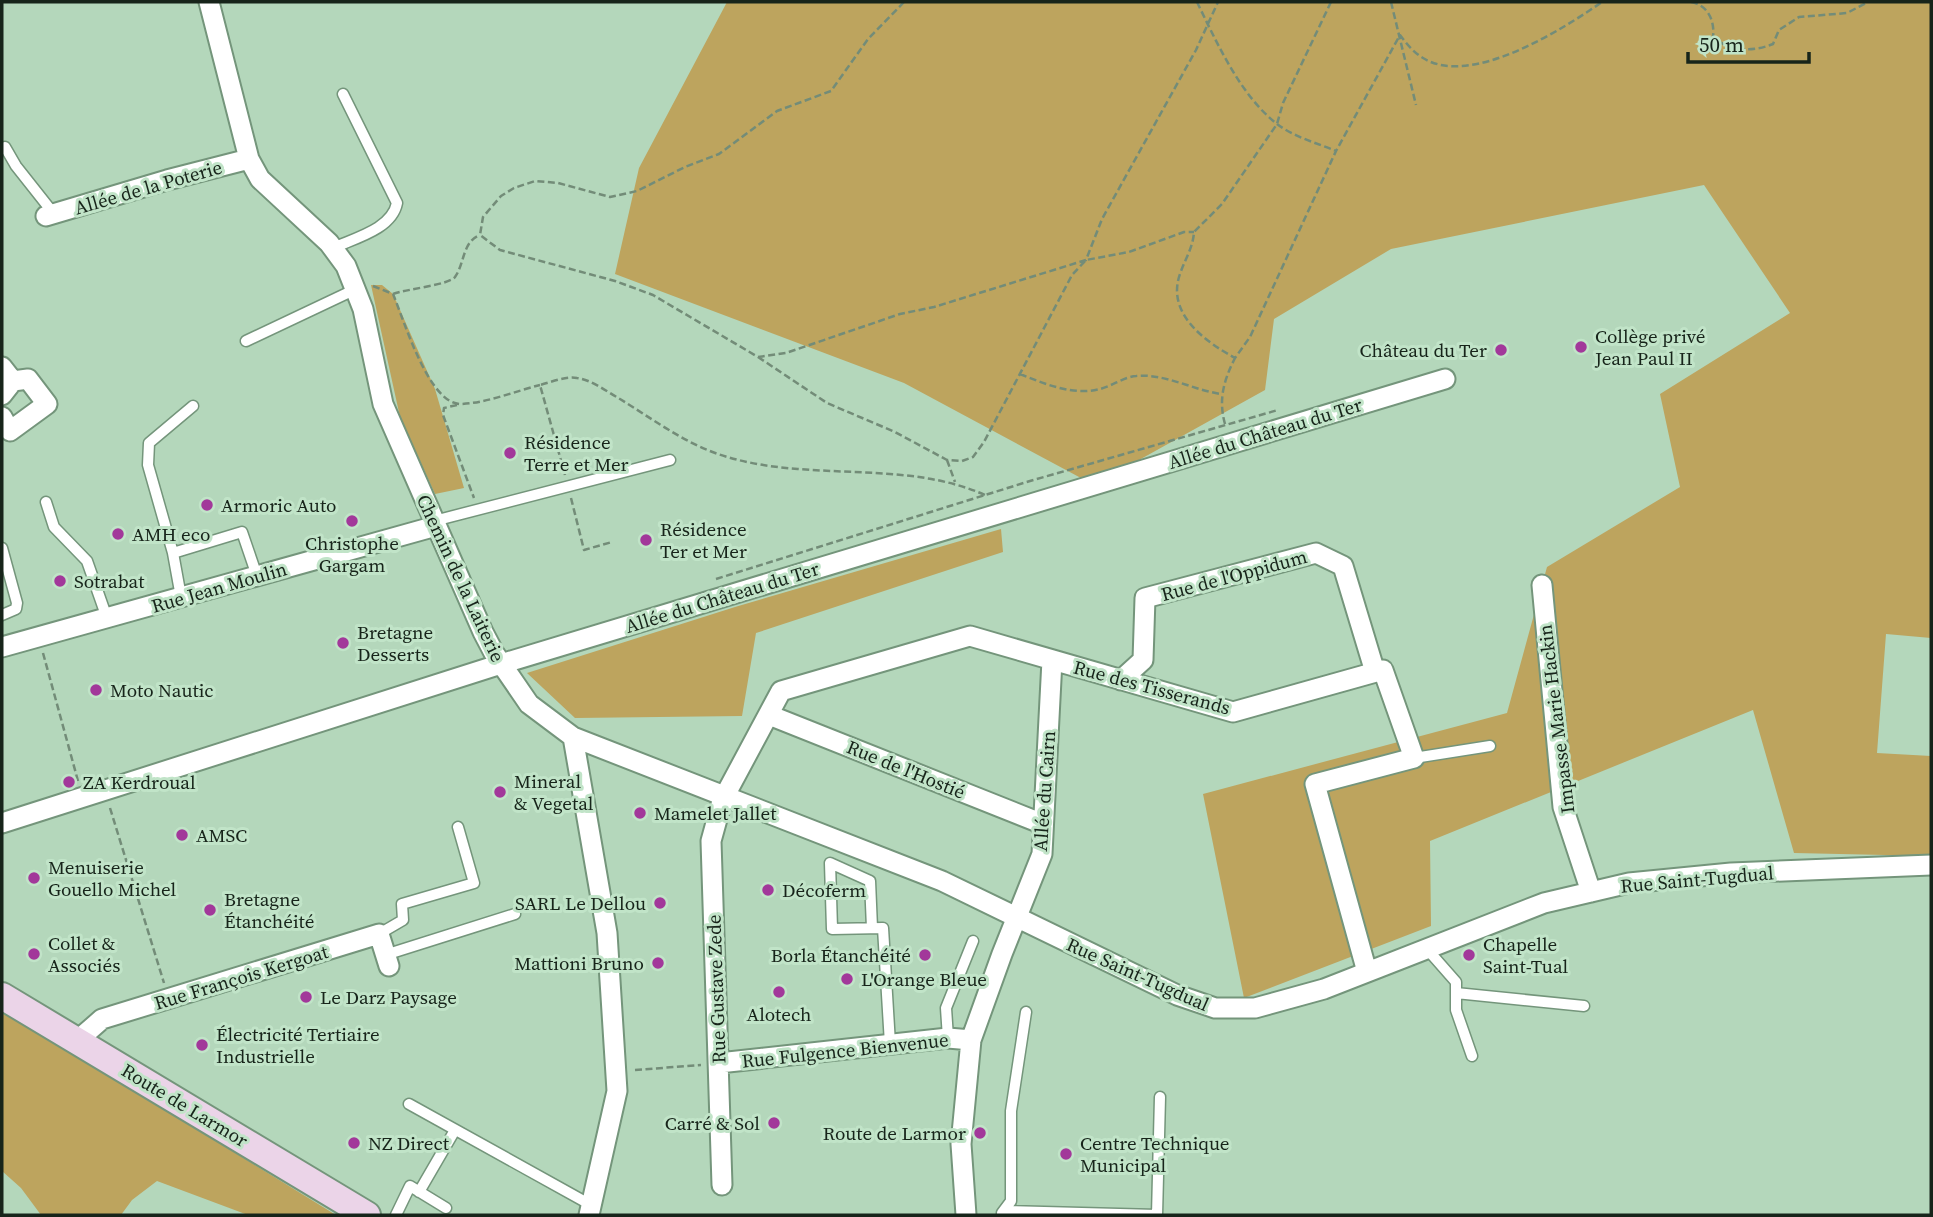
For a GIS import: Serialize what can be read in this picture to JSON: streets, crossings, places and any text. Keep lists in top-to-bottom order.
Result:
{
  "streets": {
    "main road": ["Route de Larmor"],
    "street": [
      "Allée de la Poterie",
      "Allée du Château du Ter",
      "Rue de l'Oppidum",
      "Chemin de la Laiterie",
      "Rue Jean Moulin",
      "Rue des Tisserands",
      "Impasse Marie Hackin",
      "Rue de l'Hostié",
      "Allée du Cairn",
      "Rue Saint-Tugdual",
      "Rue François Kergoat",
      "Rue Gustave Zede",
      "Rue Fulgence Bienvenue"
    ]
  },
  "crossings": [
    ["Allée de la Poterie", "Chemin de la Laiterie"],
    ["Allée du Château du Ter", "Chemin de la Laiterie"],
    ["Rue de l'Oppidum", "Rue des Tisserands"],
    ["Chemin de la Laiterie", "Rue Jean Moulin"],
    ["Chemin de la Laiterie", "Rue Saint-Tugdual"],
    ["Rue des Tisserands", "Rue de l'Hostié"],
    ["Rue des Tisserands", "Allée du Cairn"],
    ["Rue des Tisserands", "Rue Saint-Tugdual"],
    ["Rue des Tisserands", "Rue Gustave Zede"],
    ["Impasse Marie Hackin", "Rue Saint-Tugdual"],
    ["Rue de l'Hostié", "Allée du Cairn"],
    ["Allée du Cairn", "Rue Saint-Tugdual"],
    ["Allée du Cairn", "Rue Fulgence Bienvenue"],
    ["Rue Saint-Tugdual", "Rue Gustave Zede"],
    ["Rue François Kergoat", "Route de Larmor"],
    ["Rue Gustave Zede", "Rue Fulgence Bienvenue"]
  ],
  "places": [
    "Collège privé Jean Paul II",
    "Château du Ter",
    "Résidence Terre et Mer",
    "Armoric Auto",
    "Christophe Gargam",
    "AMH eco",
    "Résidence Ter et Mer",
    "Sotrabat",
    "Bretagne Desserts",
    "Moto Nautic",
    "ZA Kerdroual",
    "Mineral & Vegetal",
    "Mamelet Jallet",
    "AMSC",
    "Menuiserie Gouello Michel",
    "Décoferm",
    "SARL Le Dellou",
    "Bretagne Étanchéité",
    "Collet & Associés",
    "Borla Étanchéité",
    "Chapelle Saint-Tual",
    "Mattioni Bruno",
    "L'Orange Bleue",
    "Alotech",
    "Le Darz Paysage",
    "Électricité Tertiaire Industrielle",
    "Carré & Sol",
    "Route de Larmor",
    "NZ Direct",
    "Centre Technique Municipal"
  ],
  "scale_bar": "50 m"
}
